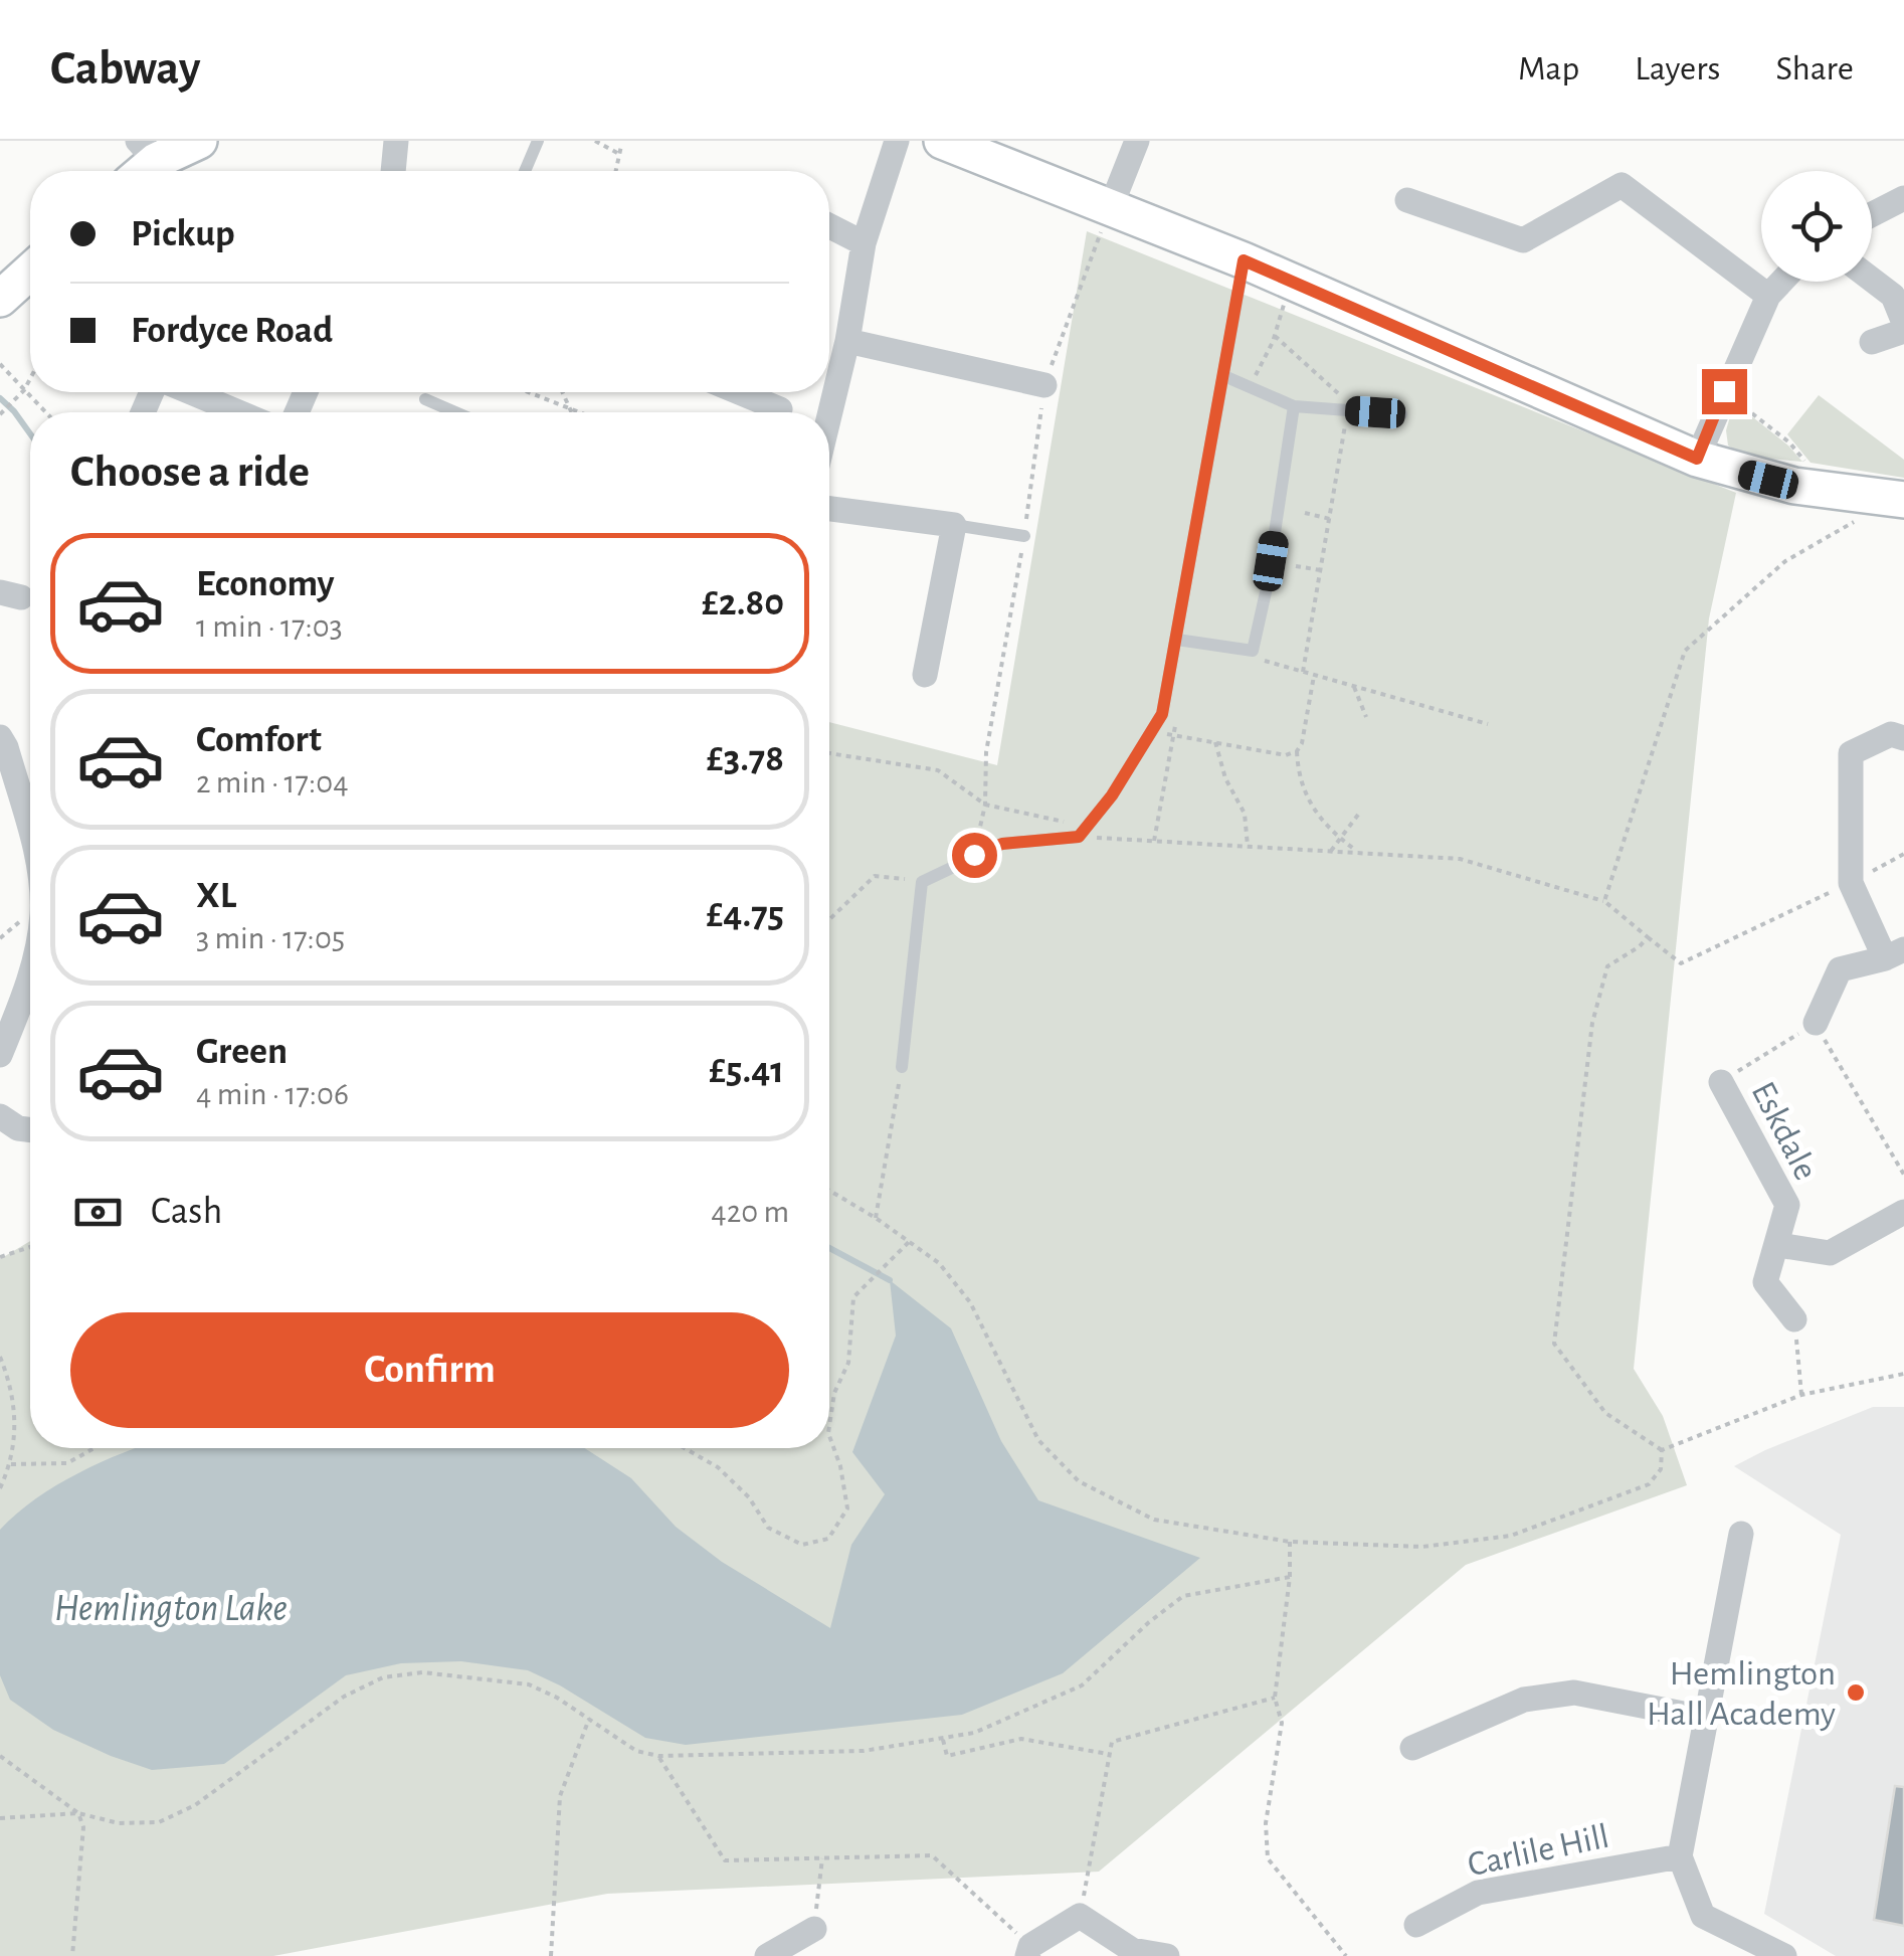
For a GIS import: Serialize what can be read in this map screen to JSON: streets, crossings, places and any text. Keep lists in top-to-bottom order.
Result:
{
  "streets": {
    "street": ["Eskdale", "Carlile Hill"]
  },
  "water": ["Hemlington Lake"],
  "places": ["Hemlington Hall Academy"],
  "page": {
    "header": "Cabway",
    "nav": ["Map", "Layers", "Share"],
    "banner": ["Pickup", "Fordyce Road"],
    "heading": "Choose a ride",
    "list": [
      {
        "name": "Economy",
        "note": "1 min · 17:03",
        "value": "£2.80"
      },
      {
        "name": "Comfort",
        "note": "2 min · 17:04",
        "value": "£3.78"
      },
      {
        "name": "XL",
        "note": "3 min · 17:05",
        "value": "£4.75"
      },
      {
        "name": "Green",
        "note": "4 min · 17:06",
        "value": "£5.41"
      }
    ],
    "pay": ["Cash", "420 m"],
    "buttons": "Confirm"
  }
}
